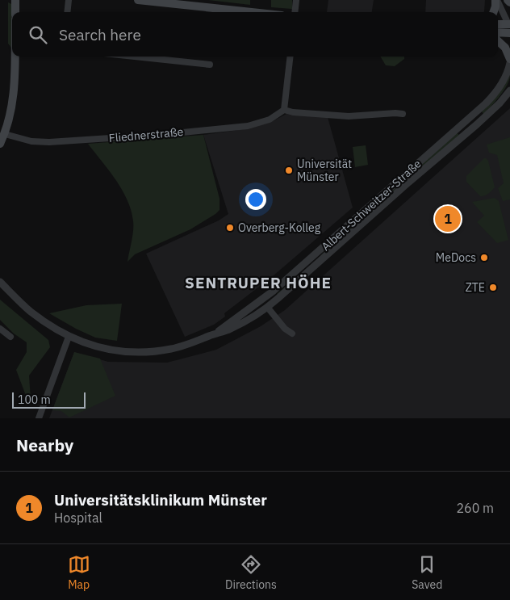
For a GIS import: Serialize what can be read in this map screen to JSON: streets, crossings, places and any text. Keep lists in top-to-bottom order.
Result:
{
  "streets": {
    "street": ["Fliednerstraße", "Albert-Schweitzer-Straße"]
  },
  "districts": ["SENTRUPER HÖHE"],
  "places": [
    "Universität Münster",
    "Overberg-Kolleg",
    "MeDocs",
    "ZTE"
  ],
  "scale_bar": "100 m",
  "page": {
    "search": "Search here",
    "pins": "1",
    "scale": "100 m",
    "heading": "Nearby",
    "list": [
      {
        "mark": "1",
        "name": "Universitätsklinikum Münster",
        "note": "Hospital",
        "value": "260 m"
      }
    ],
    "nav": ["Map", "Directions", "Saved"]
  }
}
